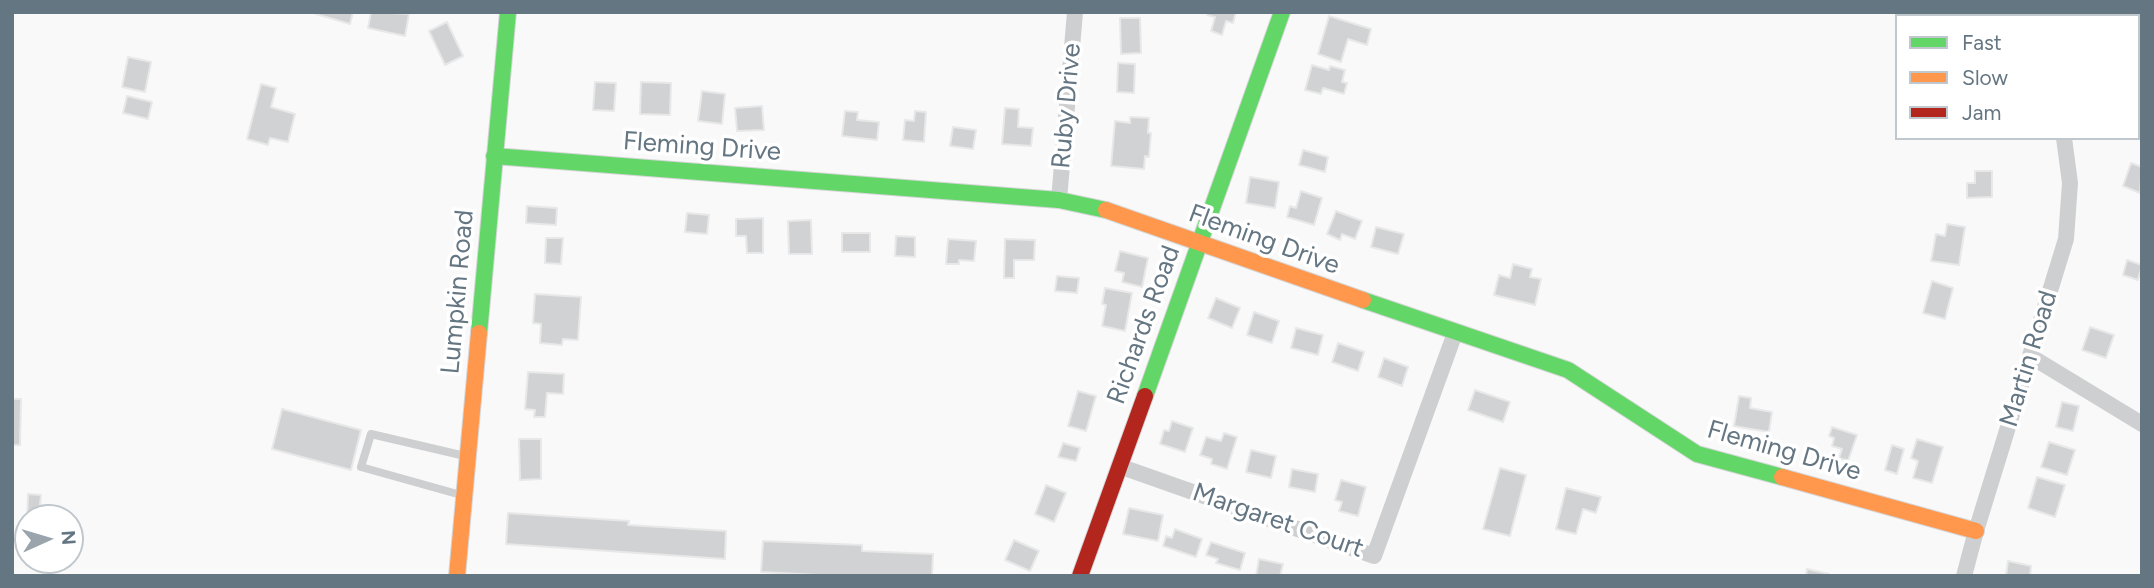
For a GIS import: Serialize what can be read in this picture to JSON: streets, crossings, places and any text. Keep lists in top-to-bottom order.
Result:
{
  "streets": {
    "street": [
      "Ruby Drive",
      "Fleming Drive",
      "Lumpkin Road",
      "Richards Road",
      "Martin Road",
      "Margaret Court"
    ]
  },
  "crossings": [
    ["Ruby Drive", "Fleming Drive"],
    ["Fleming Drive", "Lumpkin Road"],
    ["Fleming Drive", "Richards Road"],
    ["Fleming Drive", "Martin Road"],
    ["Fleming Drive", "Margaret Court"],
    ["Richards Road", "Margaret Court"]
  ],
  "legend": ["Fast", "Slow", "Jam"],
  "north": "right"
}
